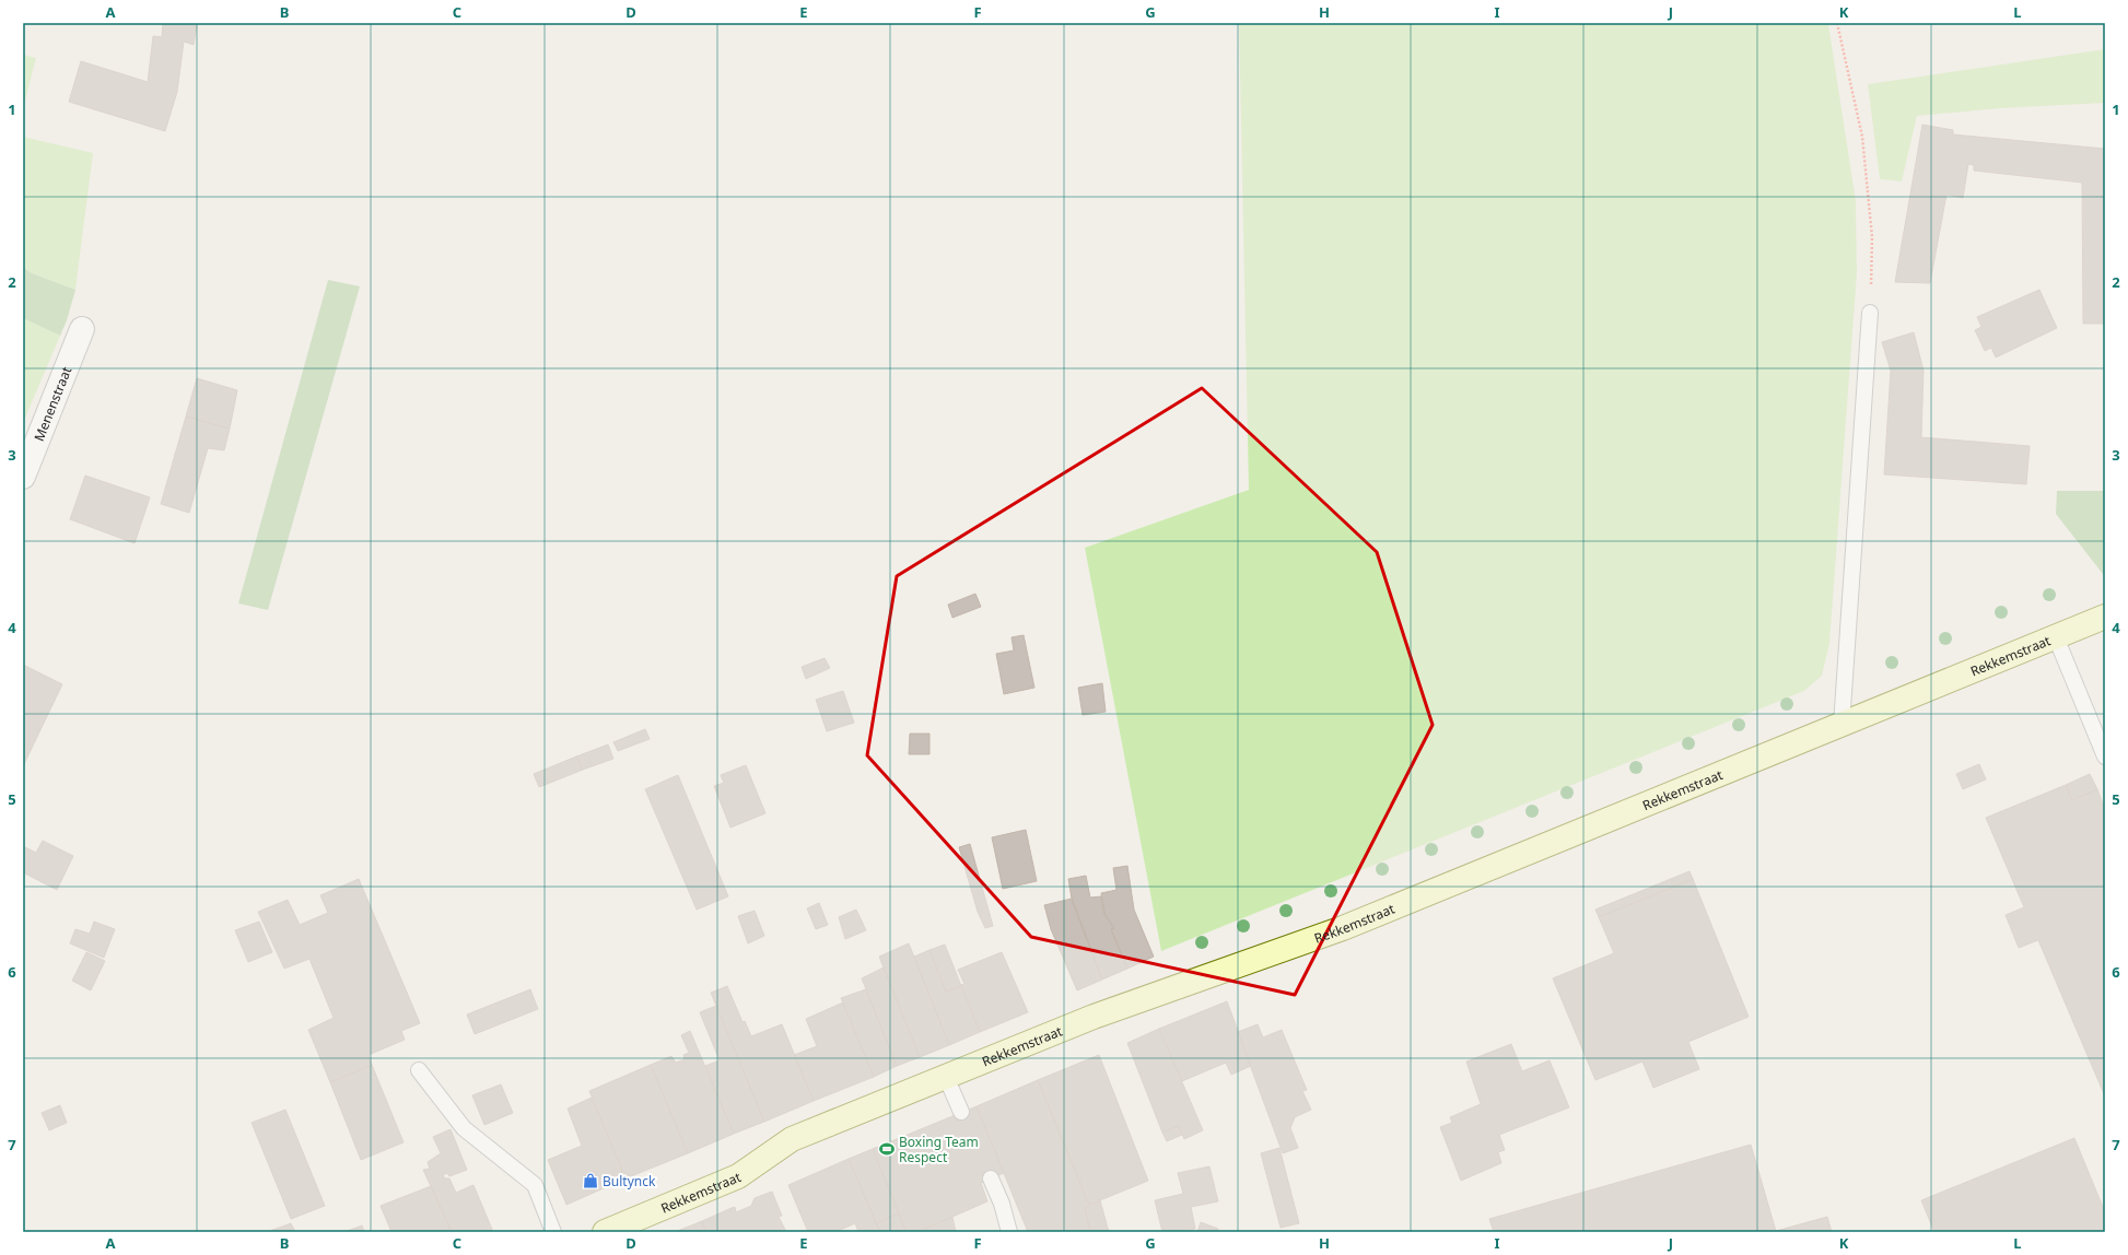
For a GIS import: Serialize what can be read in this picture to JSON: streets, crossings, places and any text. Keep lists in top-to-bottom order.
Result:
{
  "streets": {
    "street": ["Menenstraat", "Rekkemstraat"]
  },
  "places": {
    "sports": ["Boxing Team Respect"],
    "shop": ["Bultynck"]
  },
  "grid": {
    "columns": [
      "A",
      "B",
      "C",
      "D",
      "E",
      "F",
      "G",
      "H",
      "I",
      "J",
      "K",
      "L"
    ],
    "rows": [
      "1",
      "2",
      "3",
      "4",
      "5",
      "6",
      "7"
    ]
  }
}
